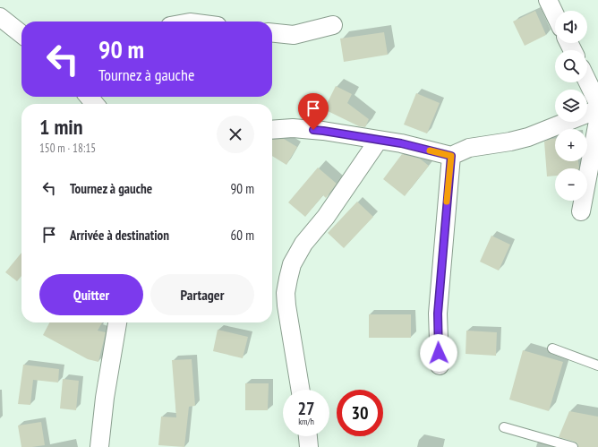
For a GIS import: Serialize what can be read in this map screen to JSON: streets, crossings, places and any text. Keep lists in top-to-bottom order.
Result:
{
  "page": {
    "map_buttons": ["+", "−"],
    "turn": ["90 m", "Tournez à gauche"],
    "heading": ["1 min", "150 m · 18:15"],
    "list": [
      {
        "name": "Tournez à gauche",
        "value": "90 m"
      },
      {
        "name": "Arrivée à destination",
        "value": "60 m"
      }
    ],
    "buttons": ["Quitter", "Partager"],
    "speed": "27 km/h",
    "limit": "30"
  }
}
